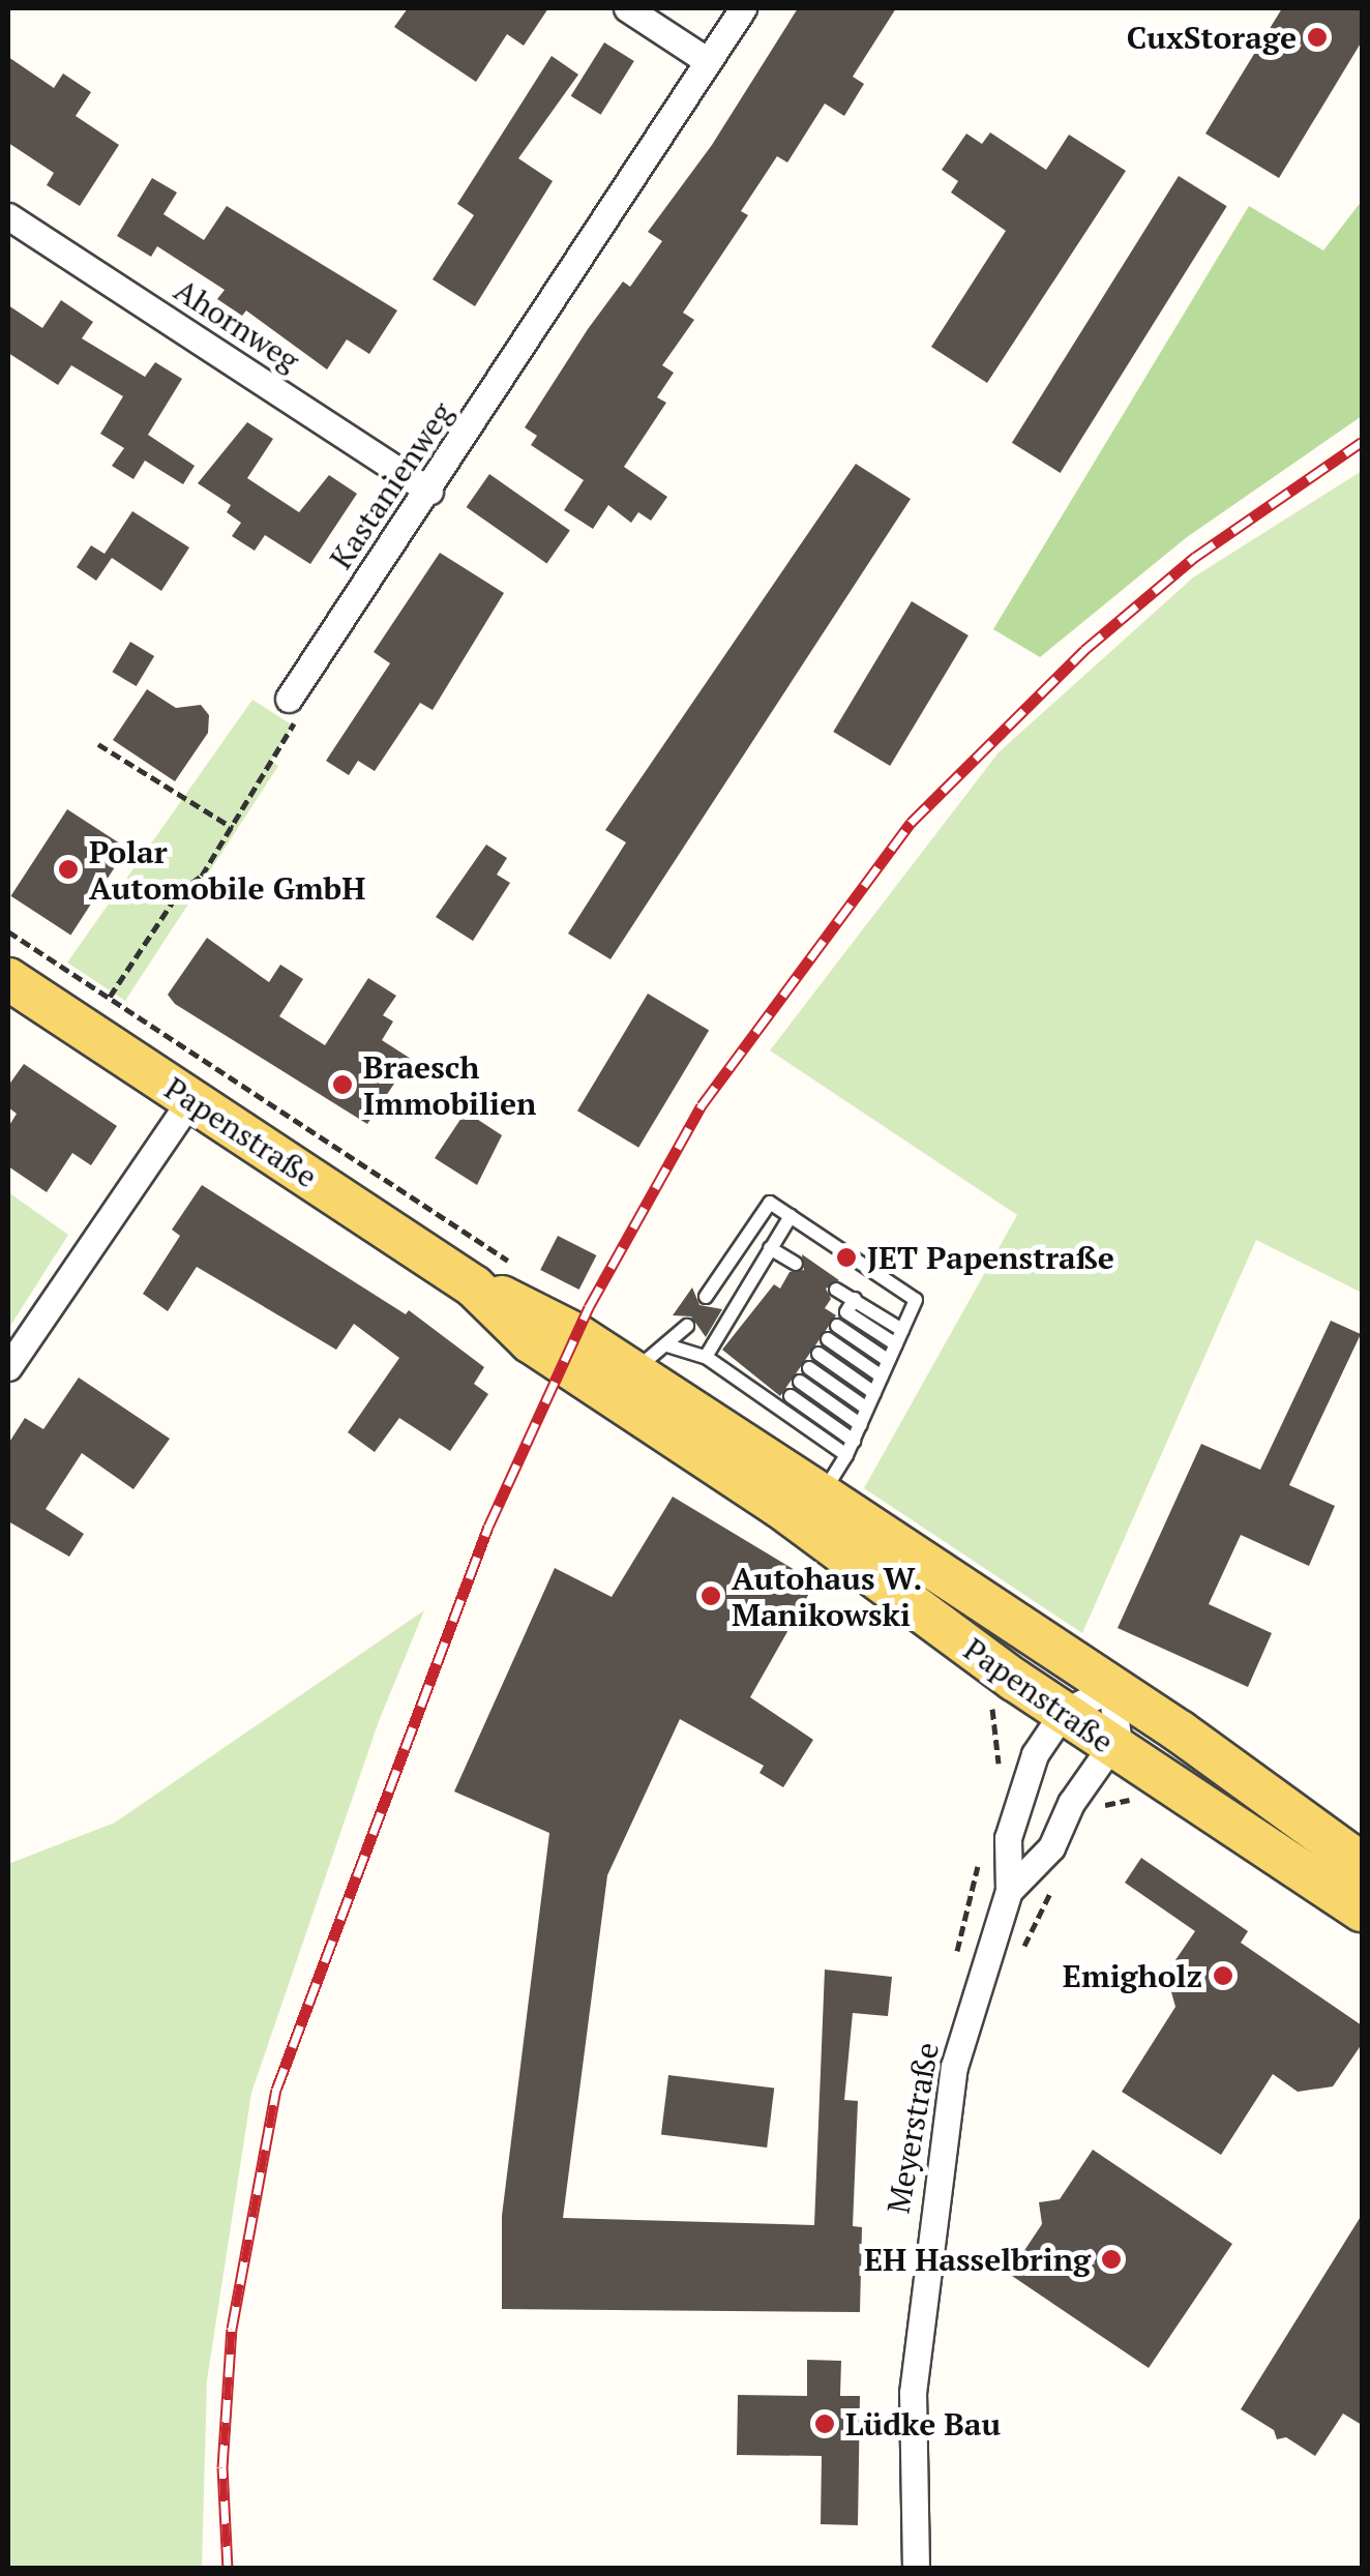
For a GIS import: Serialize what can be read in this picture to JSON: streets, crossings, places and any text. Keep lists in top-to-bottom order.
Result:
{
  "streets": {
    "main road": ["Papenstraße"],
    "street": ["Ahornweg", "Kastanienweg", "Meyerstraße"]
  },
  "crossings": [
    ["Ahornweg", "Kastanienweg"],
    ["Papenstraße", "Meyerstraße"]
  ],
  "places": [
    "CuxStorage",
    "Polar Automobile GmbH",
    "Braesch Immobilien",
    "JET Papenstraße",
    "Autohaus W. Manikowski",
    "Emigholz",
    "EH Hasselbring",
    "Lüdke Bau"
  ]
}
